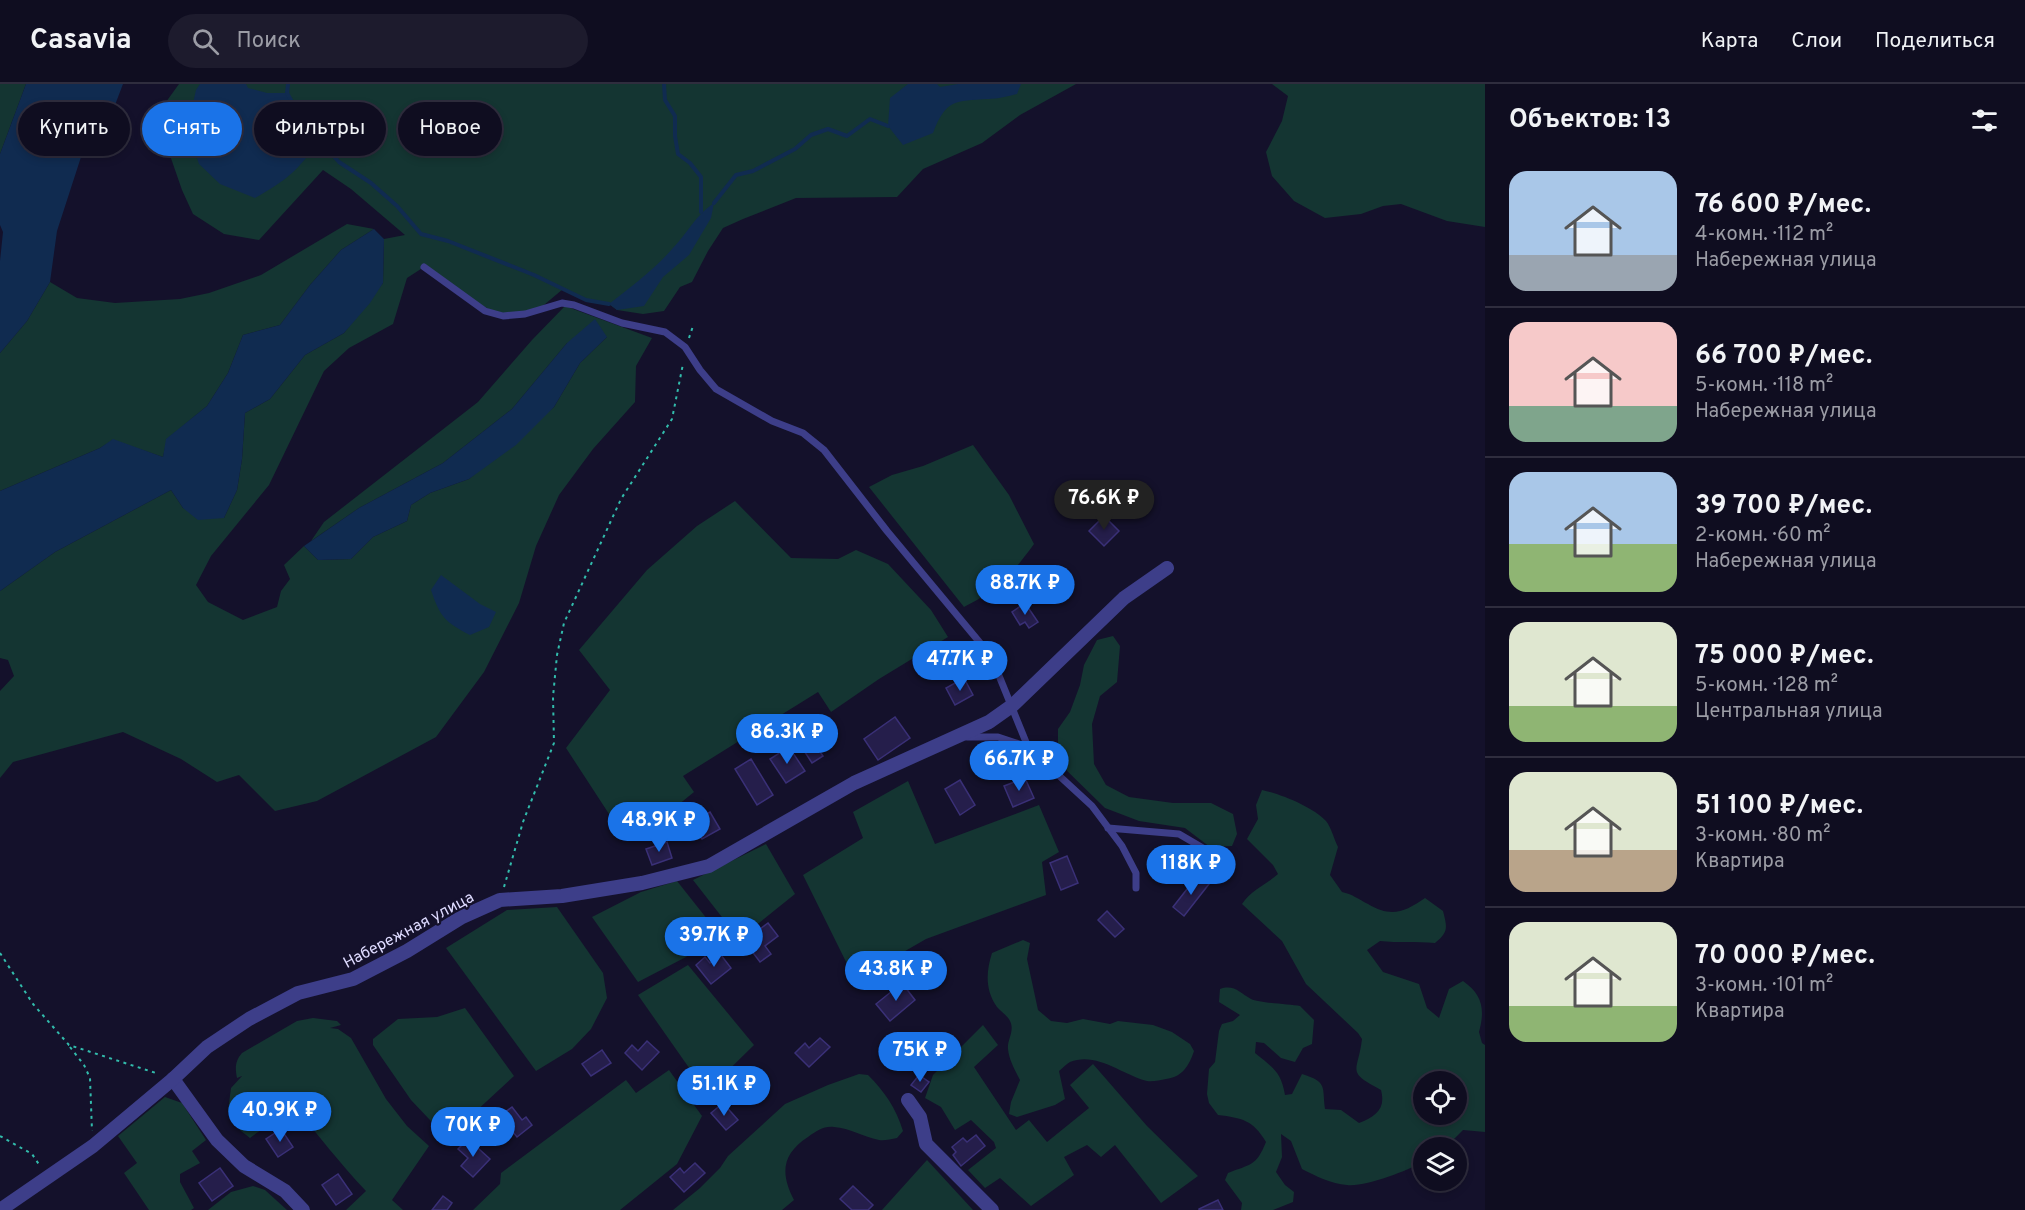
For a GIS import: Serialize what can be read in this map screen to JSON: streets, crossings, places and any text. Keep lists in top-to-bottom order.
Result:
{
  "streets": {
    "street": ["Набережная улица"]
  },
  "page": {
    "header": "Casavia",
    "search": "Поиск",
    "nav": ["Карта", "Слои", "Поделиться"],
    "heading": "Объектов: 13",
    "chip": [
      "Купить",
      "Снять",
      "Фильтры",
      "Новое"
    ],
    "list": [
      {
        "name": "76 600 ₽/мес.",
        "note": "4-комн. · 112 m² · Набережная улица"
      },
      {
        "name": "66 700 ₽/мес.",
        "note": "5-комн. · 118 m² · Набережная улица"
      },
      {
        "name": "39 700 ₽/мес.",
        "note": "2-комн. · 60 m² · Набережная улица"
      },
      {
        "name": "75 000 ₽/мес.",
        "note": "5-комн. · 128 m² · Центральная улица"
      },
      {
        "name": "51 100 ₽/мес.",
        "note": "3-комн. · 80 m² · Квартира"
      },
      {
        "name": "70 000 ₽/мес.",
        "note": "3-комн. · 101 m² · Квартира"
      }
    ],
    "price": [
      "76.6K ₽",
      "88.7K ₽",
      "47.7K ₽",
      "86.3K ₽",
      "66.7K ₽",
      "48.9K ₽",
      "118K ₽",
      "39.7K ₽",
      "43.8K ₽",
      "75K ₽",
      "51.1K ₽",
      "40.9K ₽",
      "70K ₽"
    ]
  }
}
